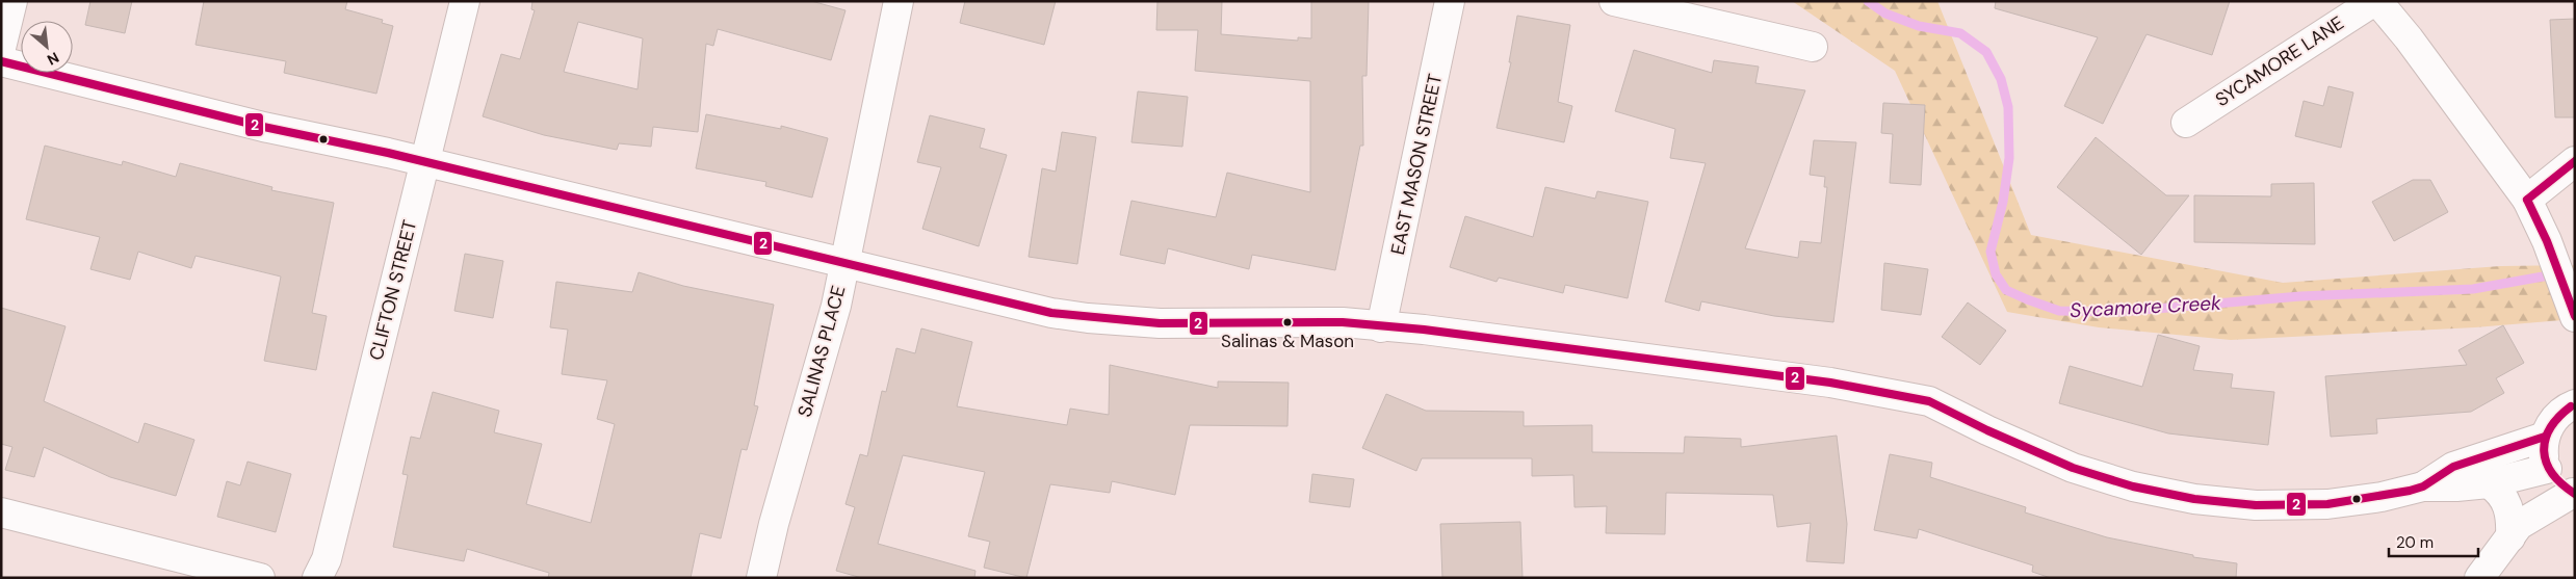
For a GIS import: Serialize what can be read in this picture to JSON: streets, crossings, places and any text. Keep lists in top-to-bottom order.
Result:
{
  "streets": {
    "main road": [
      "SYCAMORE LANE",
      "EAST MASON STREET",
      "CLIFTON STREET",
      "SALINAS PLACE"
    ]
  },
  "water": ["Sycamore Creek"],
  "places": ["Salinas & Mason"],
  "lines": ["transit line 2"],
  "scale_bar": "20 m",
  "north": "bottom right"
}
